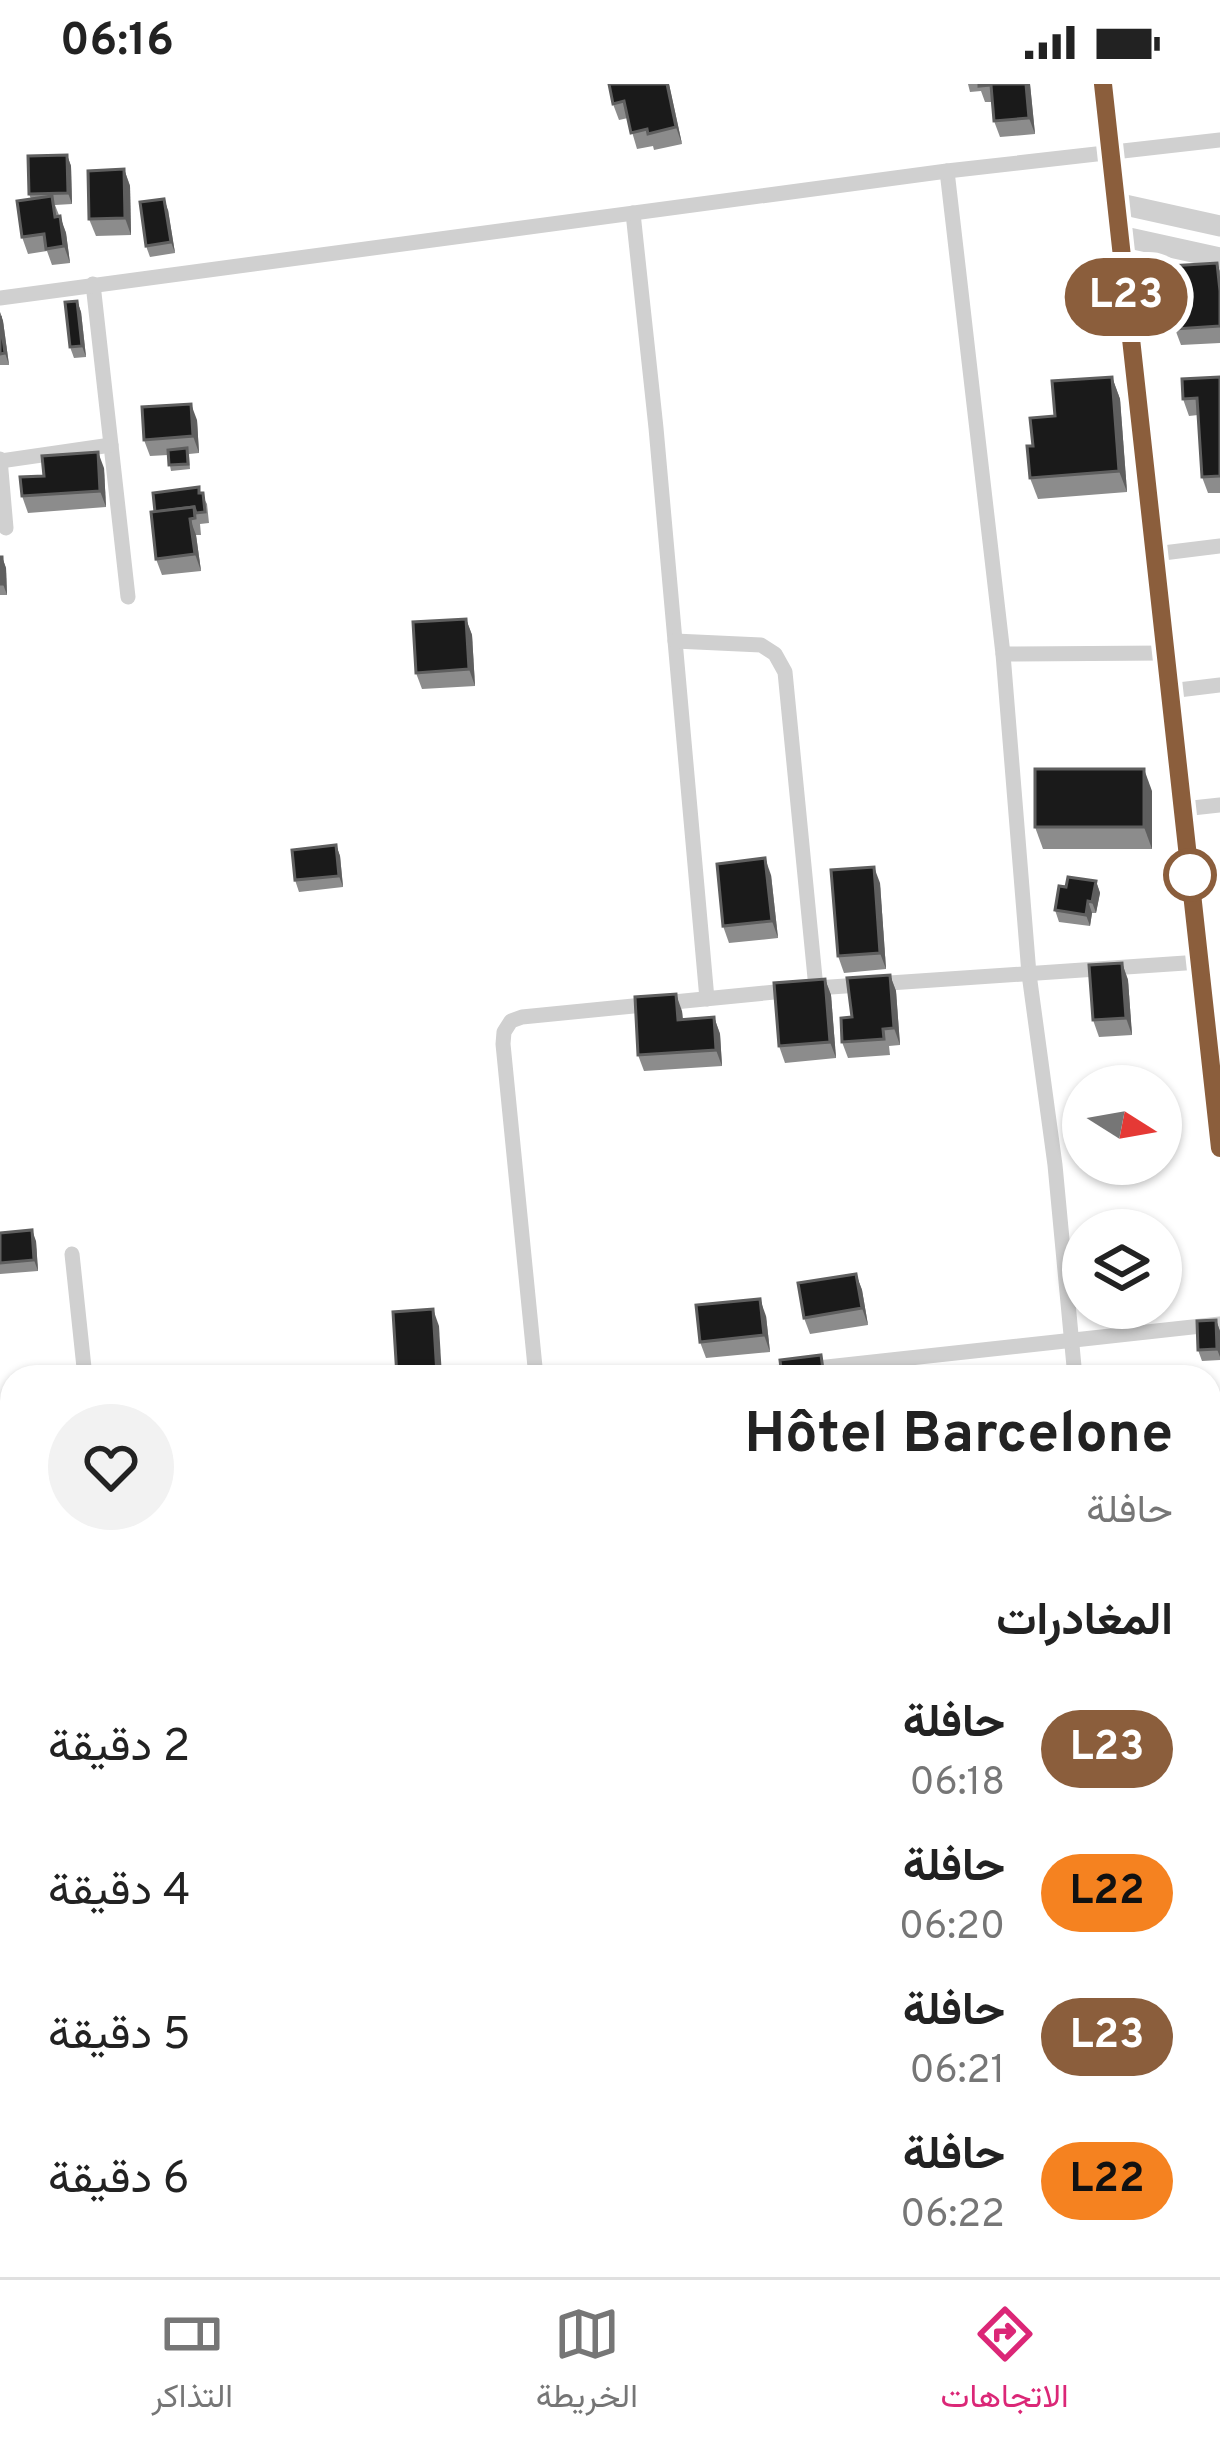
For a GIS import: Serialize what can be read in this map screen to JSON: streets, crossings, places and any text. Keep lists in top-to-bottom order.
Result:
{
  "lines": ["bus line L23"],
  "north": "right",
  "page": {
    "status": "06:16",
    "on_map": "L23",
    "heading": [
      ["Hôtel Barcelone", "حافلة"],
      "المغادرات"
    ],
    "list": [
      {
        "mark": "L23",
        "name": "حافلة",
        "note": "06:18",
        "value": "2 دقيقة"
      },
      {
        "mark": "L22",
        "name": "حافلة",
        "note": "06:20",
        "value": "4 دقيقة"
      },
      {
        "mark": "L23",
        "name": "حافلة",
        "note": "06:21",
        "value": "5 دقيقة"
      },
      {
        "mark": "L22",
        "name": "حافلة",
        "note": "06:22",
        "value": "6 دقيقة"
      }
    ],
    "tabs": ["الاتجاهات", "الخريطة", "التذاكر"]
  }
}
